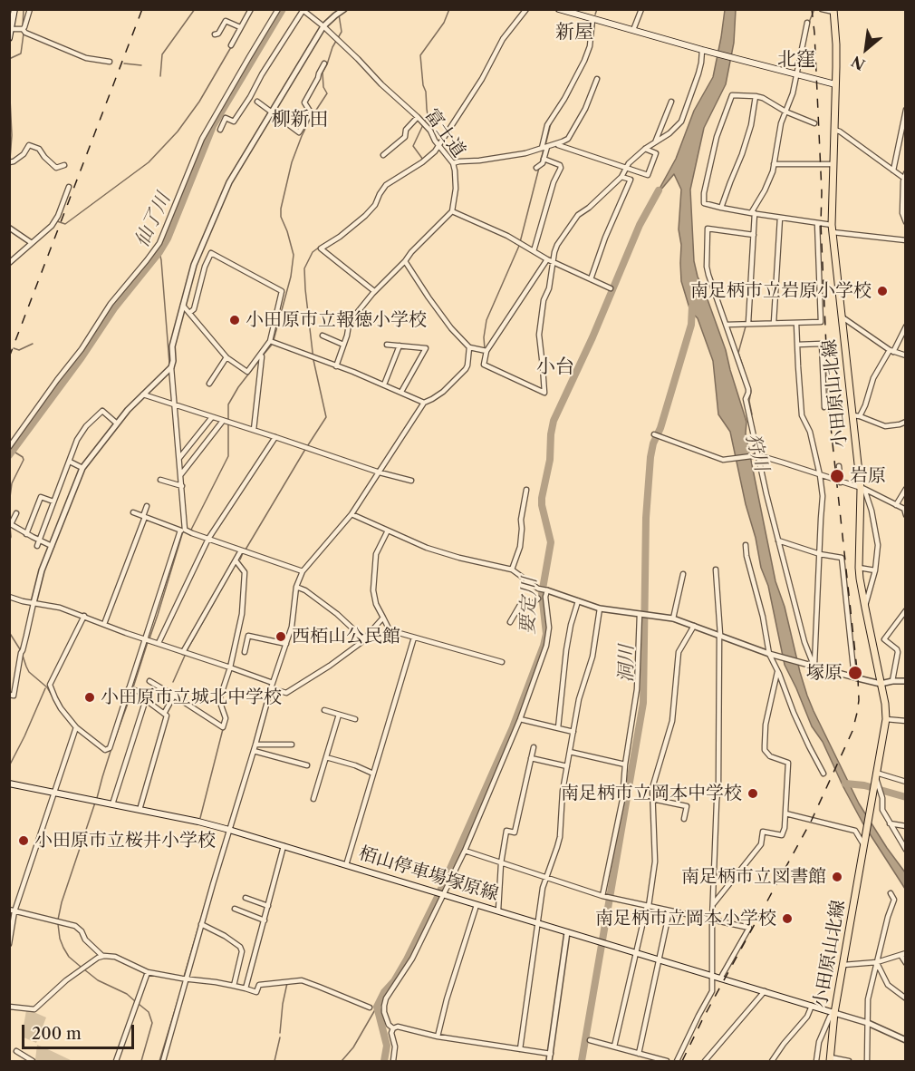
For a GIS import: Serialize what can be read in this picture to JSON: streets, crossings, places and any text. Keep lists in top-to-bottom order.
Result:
{
  "streets": {
    "main road": ["小田原山北線", "栢山停車場塚原線"],
    "street": ["富士道"]
  },
  "crossings": [
    ["小田原山北線", "栢山停車場塚原線"]
  ],
  "districts": [
    "新屋",
    "北窪",
    "柳新田",
    "小台"
  ],
  "water": [
    "仙了川",
    "狩川",
    "要定川",
    "洞川"
  ],
  "places": [
    "南足柄市立岩原小学校",
    "小田原市立報徳小学校",
    "岩原",
    "西栢山公民館",
    "塚原",
    "小田原市立城北中学校",
    "南足柄市立岡本中学校",
    "小田原市立桜井小学校",
    "南足柄市立図書館",
    "南足柄市立岡本小学校"
  ],
  "scale_bar": "200 m",
  "north": "bottom left"
}
